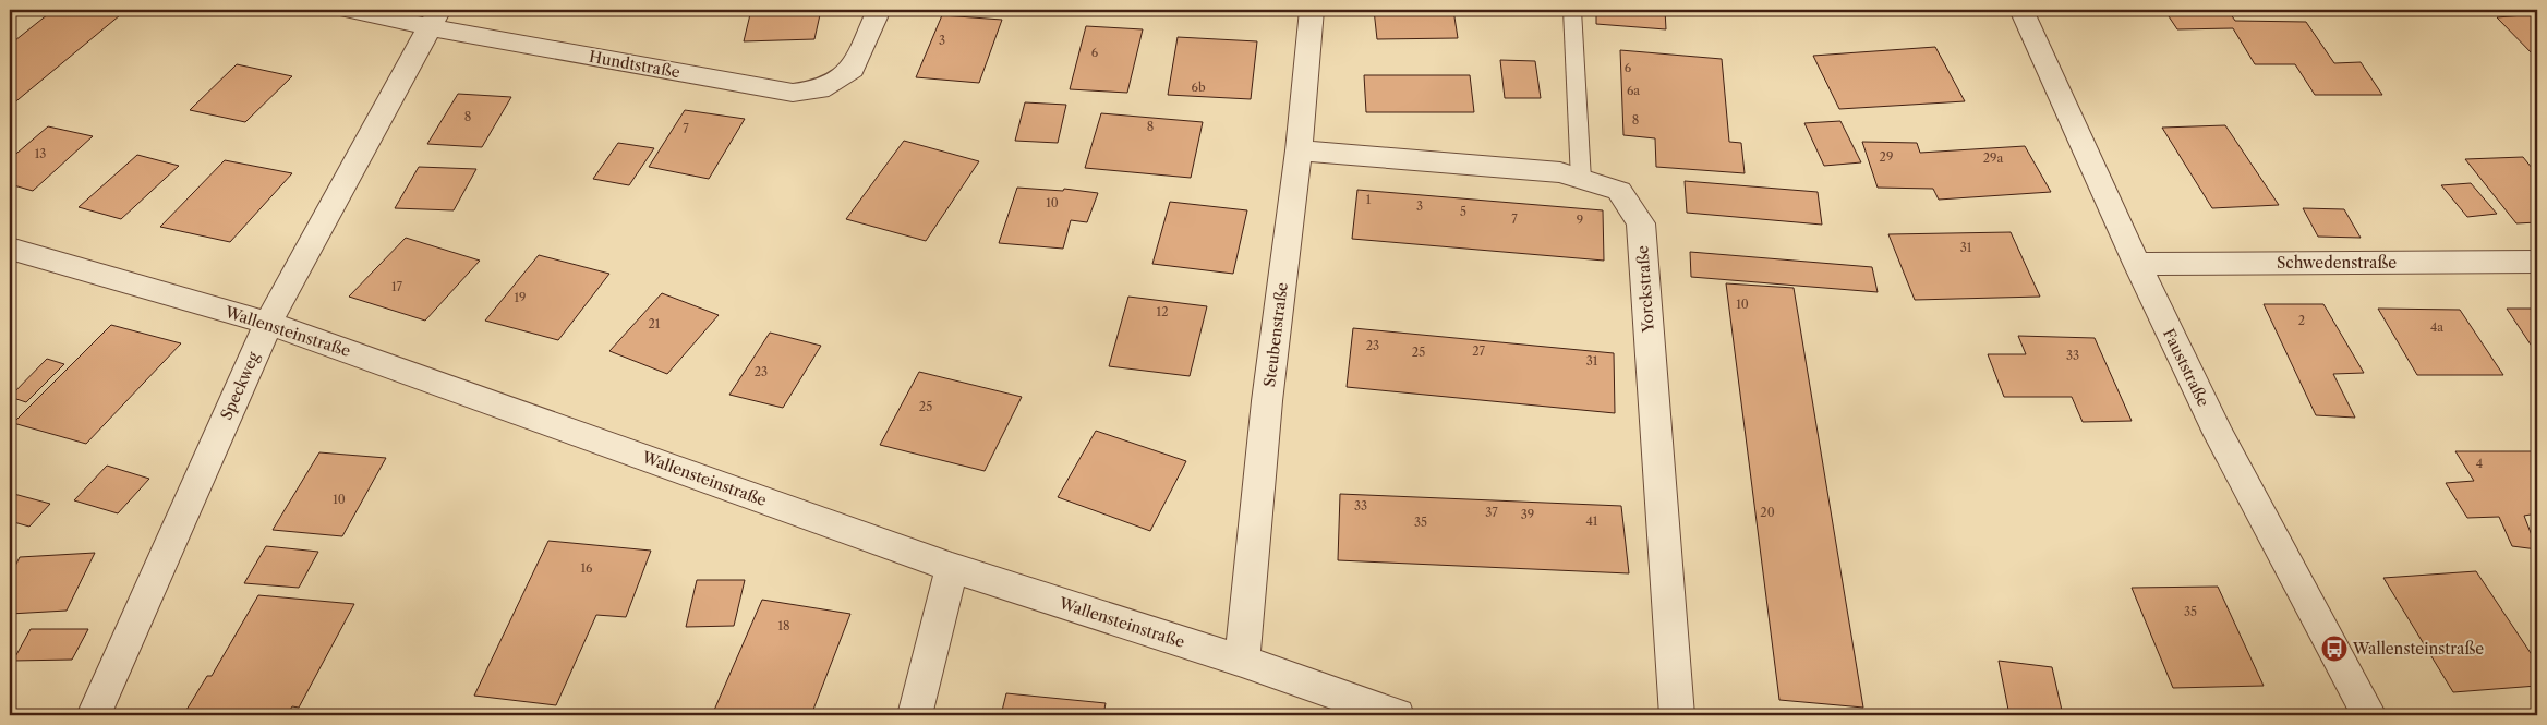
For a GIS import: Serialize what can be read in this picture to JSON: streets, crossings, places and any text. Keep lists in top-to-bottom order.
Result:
{
  "streets": {
    "street": [
      "Hundtstraße",
      "Schwedenstraße",
      "Yorckstraße",
      "Wallensteinstraße",
      "Steubenstraße",
      "Fauststraße",
      "Speckweg"
    ]
  },
  "crossings": [
    ["Hundtstraße", "Speckweg"],
    ["Schwedenstraße", "Fauststraße"],
    ["Yorckstraße", "Steubenstraße"],
    ["Wallensteinstraße", "Steubenstraße"],
    ["Wallensteinstraße", "Speckweg"]
  ],
  "places": {
    "bus stop": ["Wallensteinstraße"]
  },
  "house_numbers": [
    "3",
    "6",
    "6",
    "6b",
    "6a",
    "8",
    "8",
    "8",
    "7",
    "13",
    "29",
    "29a",
    "1",
    "10",
    "3",
    "5",
    "7",
    "9",
    "31",
    "17",
    "19",
    "10",
    "12",
    "2",
    "21",
    "4a",
    "23",
    "27",
    "25",
    "33",
    "31",
    "23",
    "25",
    "4",
    "10",
    "33",
    "37",
    "20",
    "39",
    "41",
    "35",
    "16",
    "35",
    "18"
  ]
}
